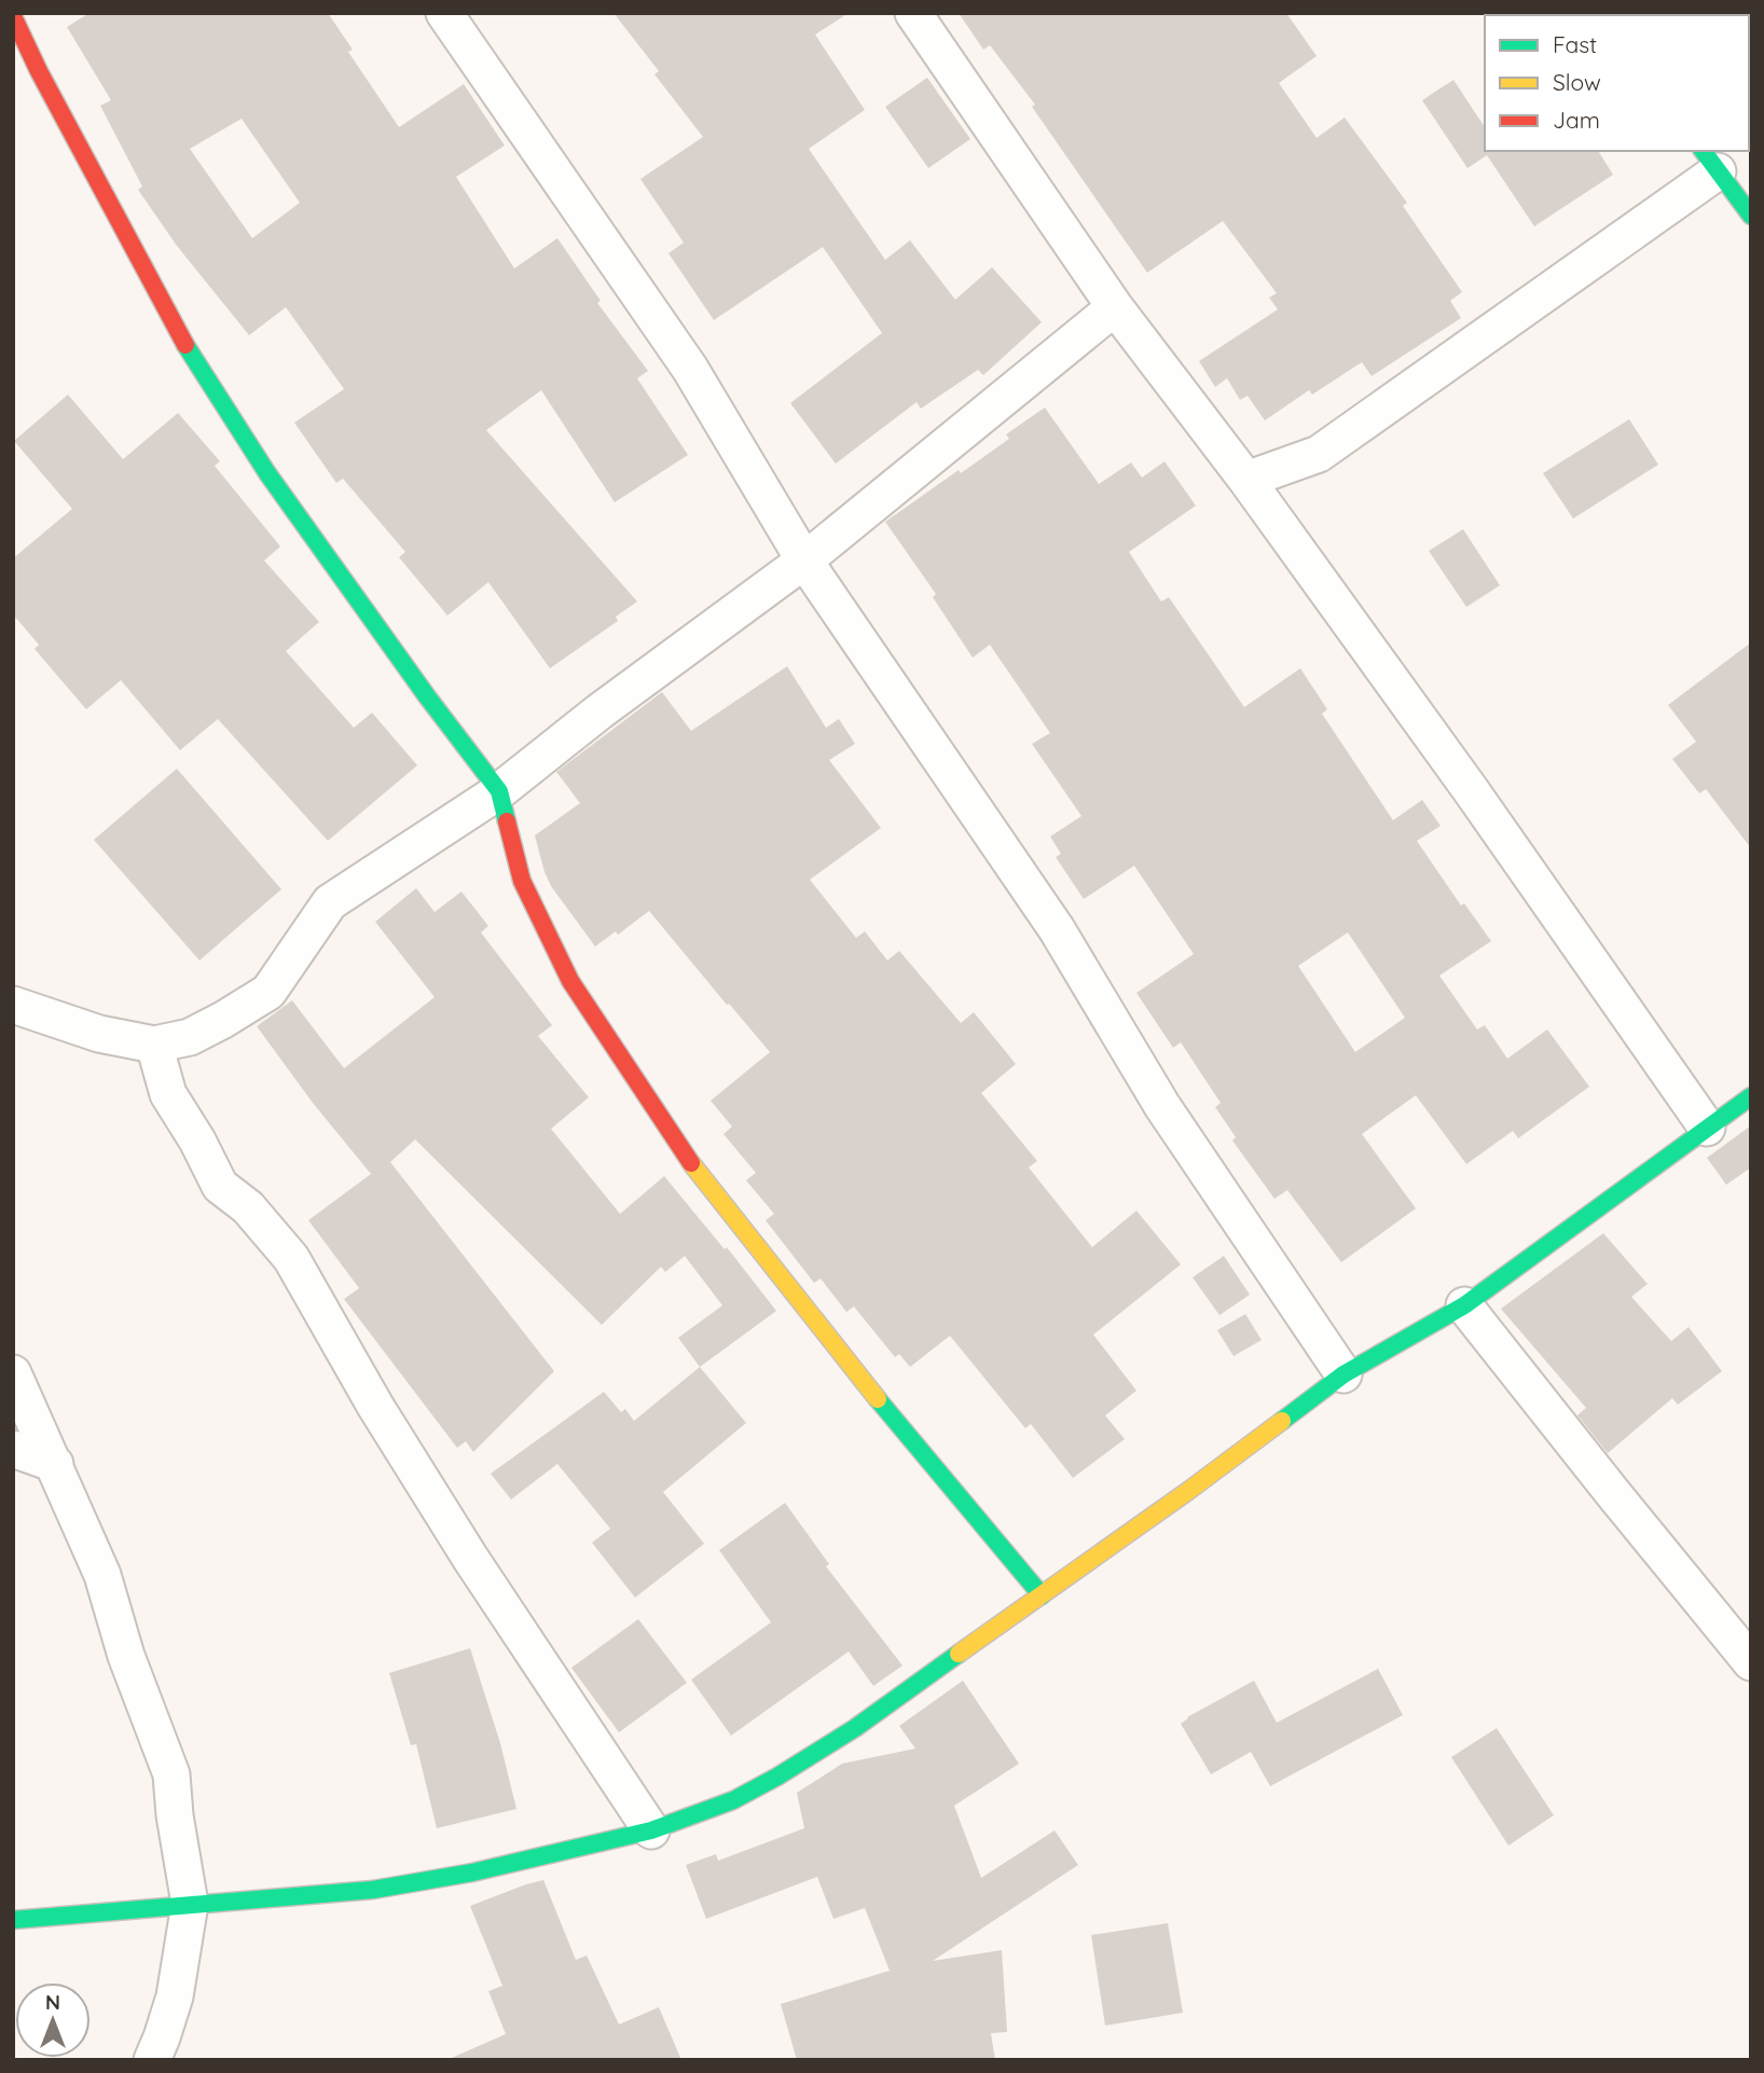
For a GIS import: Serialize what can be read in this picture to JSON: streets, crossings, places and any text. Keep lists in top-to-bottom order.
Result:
{
  "legend": ["Fast", "Slow", "Jam"],
  "north": "top"
}
